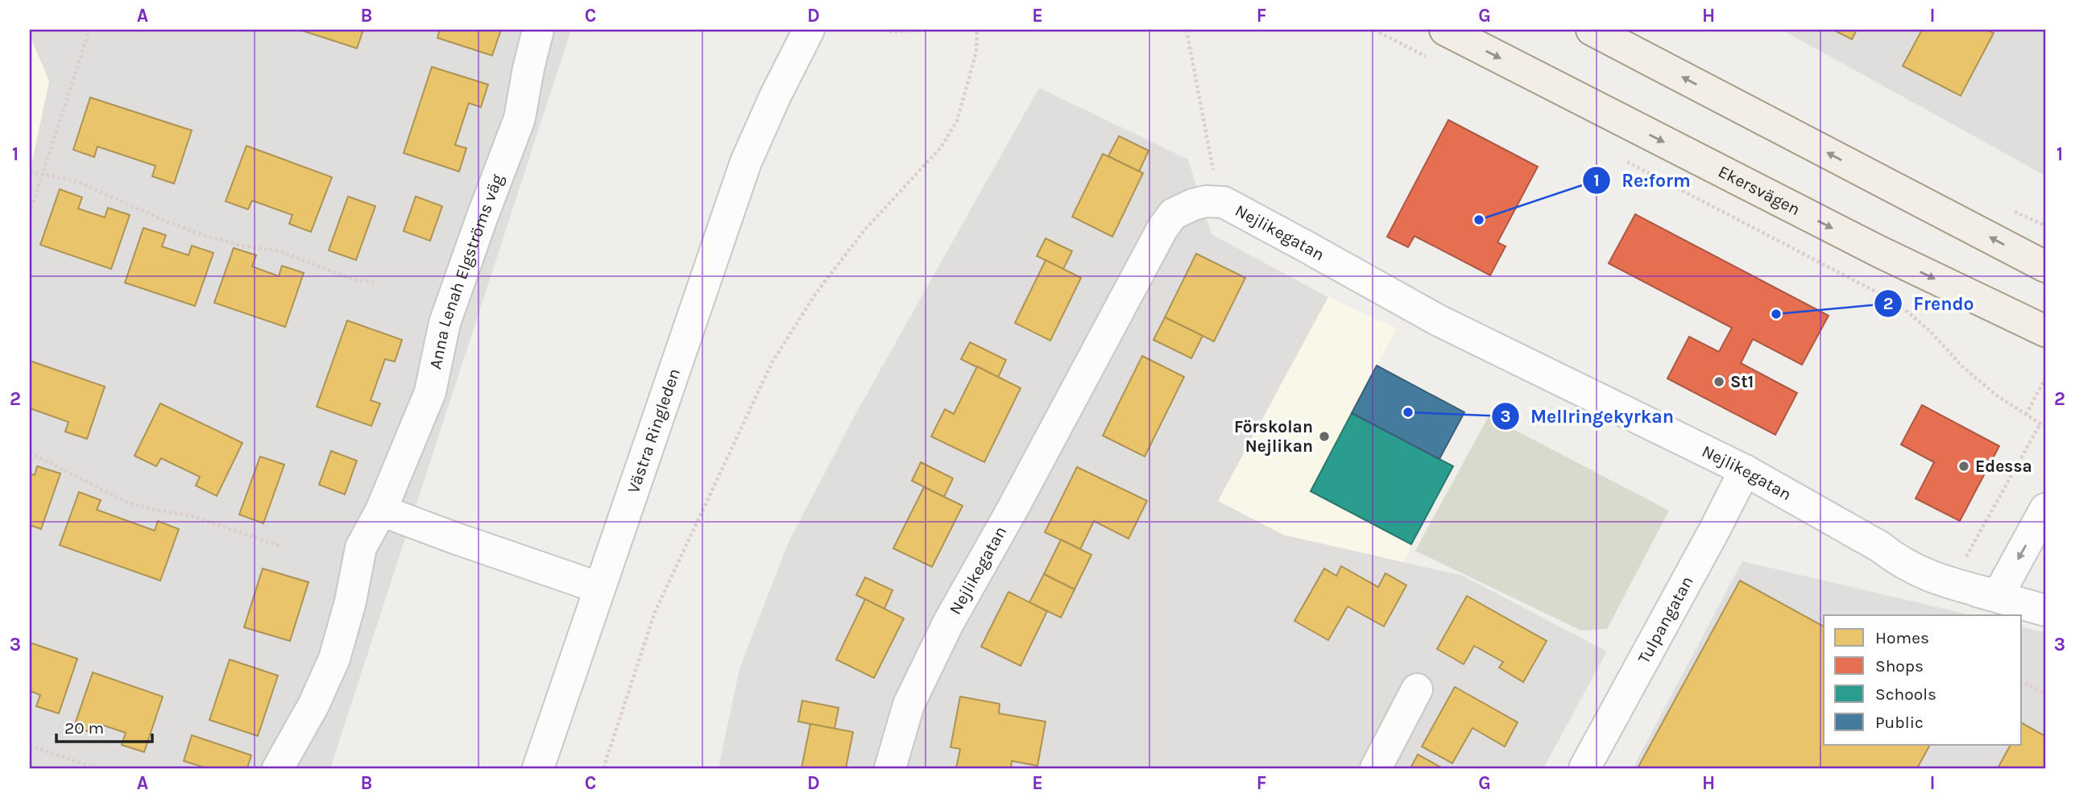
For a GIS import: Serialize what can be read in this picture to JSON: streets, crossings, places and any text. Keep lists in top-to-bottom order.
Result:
{
  "streets": {
    "main road": ["Ekersvägen"],
    "street": [
      "Nejlikegatan",
      "Anna Lenah Elgströms väg",
      "Västra Ringleden",
      "Tulpangatan"
    ]
  },
  "crossings": [
    ["Nejlikegatan", "Tulpangatan"]
  ],
  "places": [
    "Re:form",
    "Frendo",
    "St1",
    "Mellringekyrkan",
    "Förskolan Nejlikan",
    "Edessa"
  ],
  "legend": [
    "Homes",
    "Shops",
    "Schools",
    "Public"
  ],
  "scale_bar": "20 m",
  "grid": {
    "columns": [
      "A",
      "B",
      "C",
      "D",
      "E",
      "F",
      "G",
      "H",
      "I"
    ],
    "rows": ["1", "2", "3"]
  }
}
